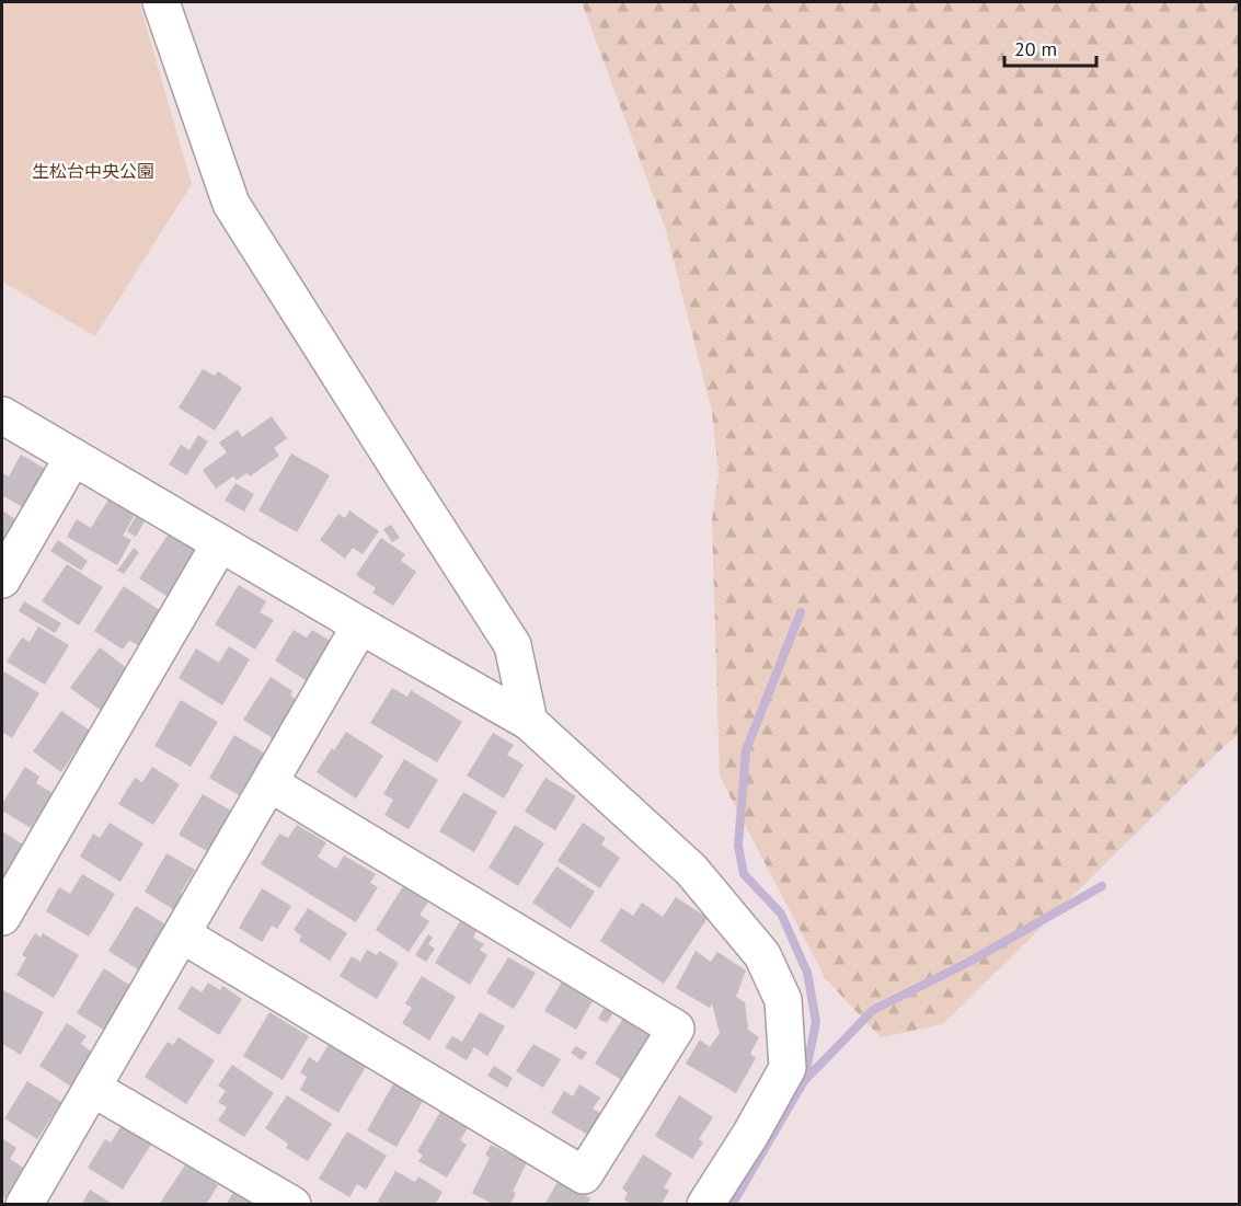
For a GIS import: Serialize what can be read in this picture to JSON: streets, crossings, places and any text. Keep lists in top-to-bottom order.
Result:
{
  "parks": ["生松台中央公園"],
  "scale_bar": "20 m"
}
